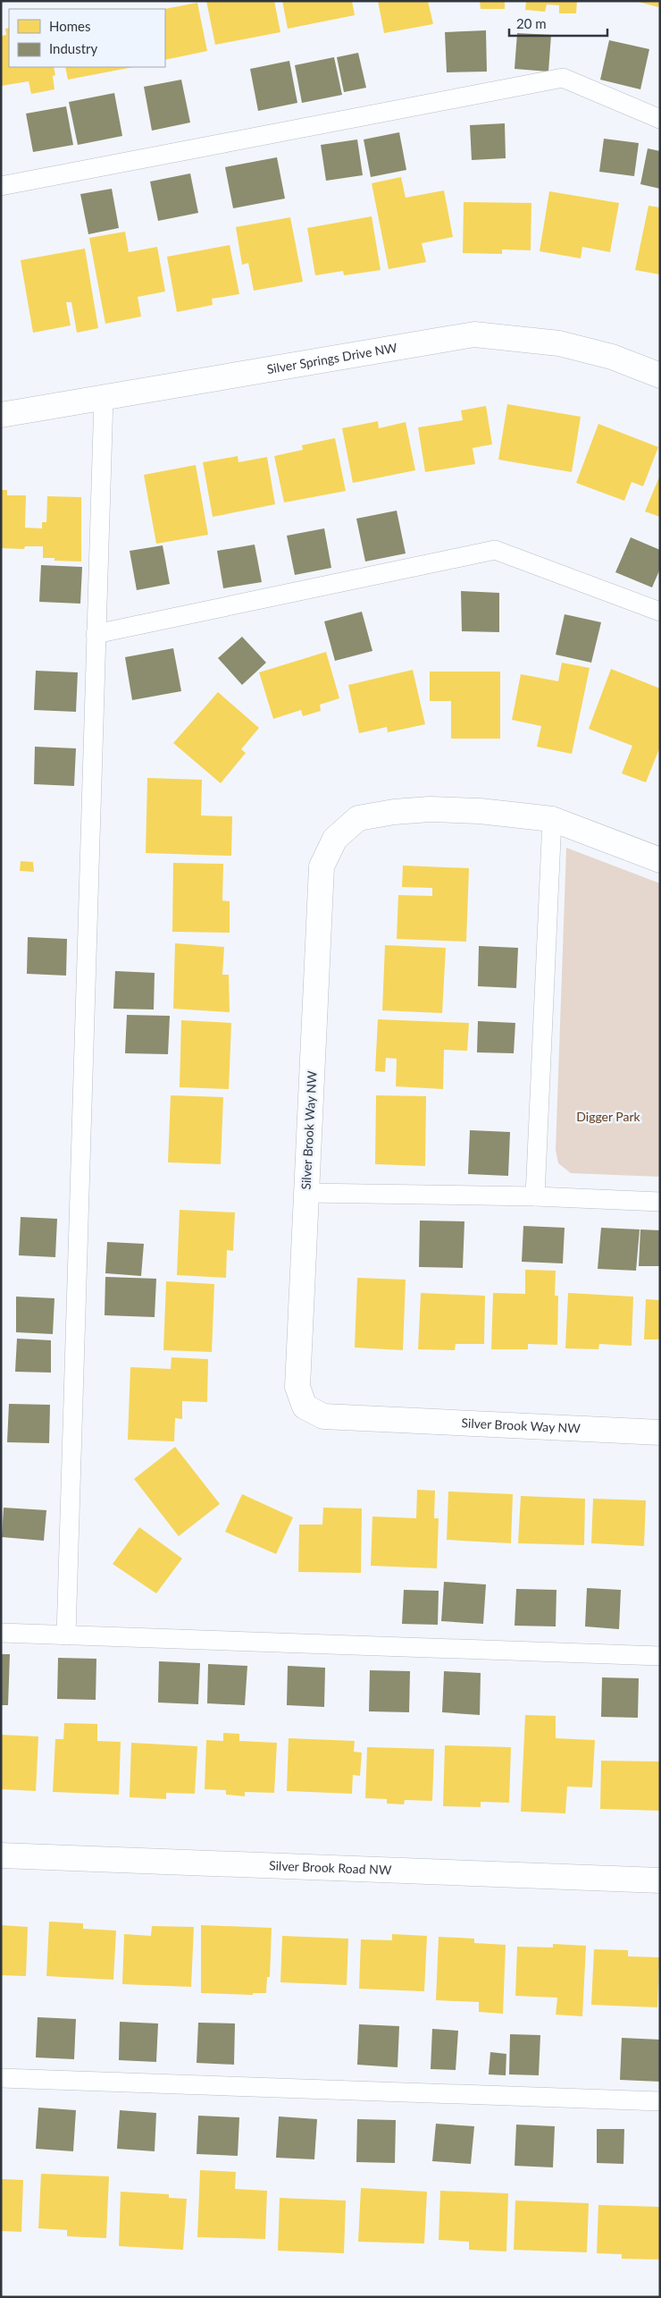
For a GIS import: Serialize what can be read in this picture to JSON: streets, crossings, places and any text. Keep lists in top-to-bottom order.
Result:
{
  "streets": {
    "street": ["Silver Springs Drive NW", "Silver Brook Way NW", "Silver Brook Road NW"]
  },
  "parks": ["Digger Park"],
  "legend": ["Homes", "Industry"],
  "scale_bar": "20 m"
}
